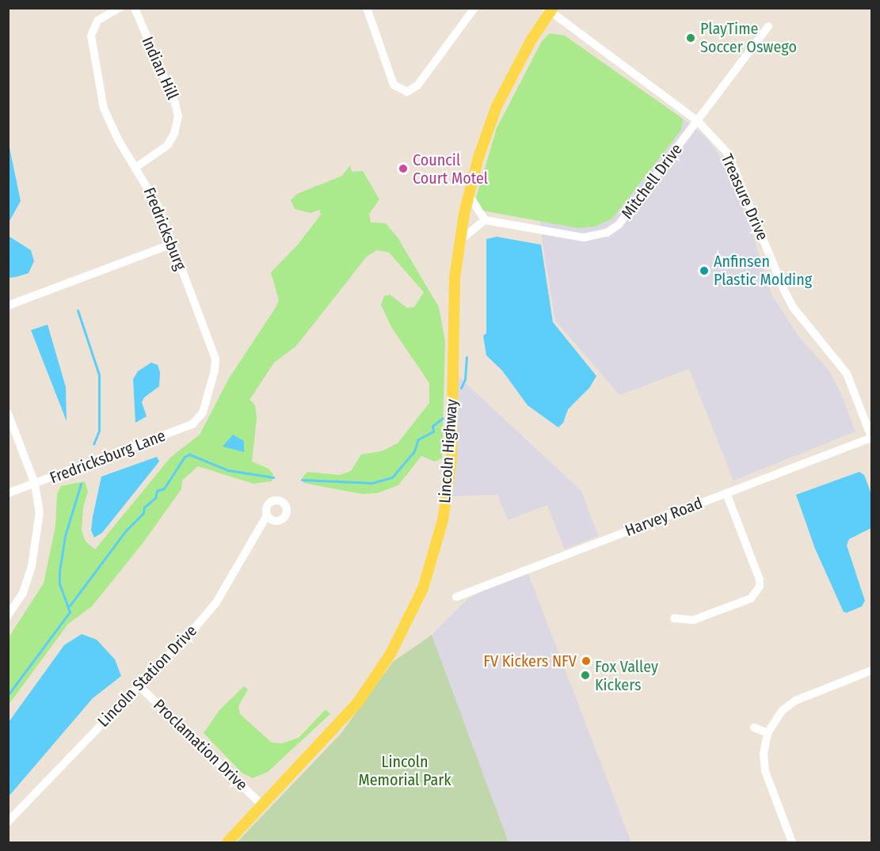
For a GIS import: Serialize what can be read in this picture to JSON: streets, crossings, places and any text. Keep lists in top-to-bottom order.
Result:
{
  "streets": {
    "main road": ["Lincoln Highway"],
    "street": [
      "Indian Hill",
      "Mitchell Drive",
      "Treasure Drive",
      "Fredricksburg",
      "Fredricksburg Lane",
      "Harvey Road",
      "Lincoln Station Drive",
      "Proclamation Drive"
    ]
  },
  "crossings": [
    ["Indian Hill", "Fredricksburg"],
    ["Mitchell Drive", "Treasure Drive"],
    ["Treasure Drive", "Lincoln Highway"],
    ["Treasure Drive", "Harvey Road"],
    ["Fredricksburg", "Fredricksburg Lane"],
    ["Lincoln Highway", "Proclamation Drive"],
    ["Lincoln Station Drive", "Proclamation Drive"]
  ],
  "parks": ["Lincoln Memorial Park"],
  "places": [
    "PlayTime Soccer Oswego",
    "Council Court Motel",
    "Anfinsen Plastic Molding",
    "FV Kickers NFV",
    "Fox Valley Kickers"
  ]
}
